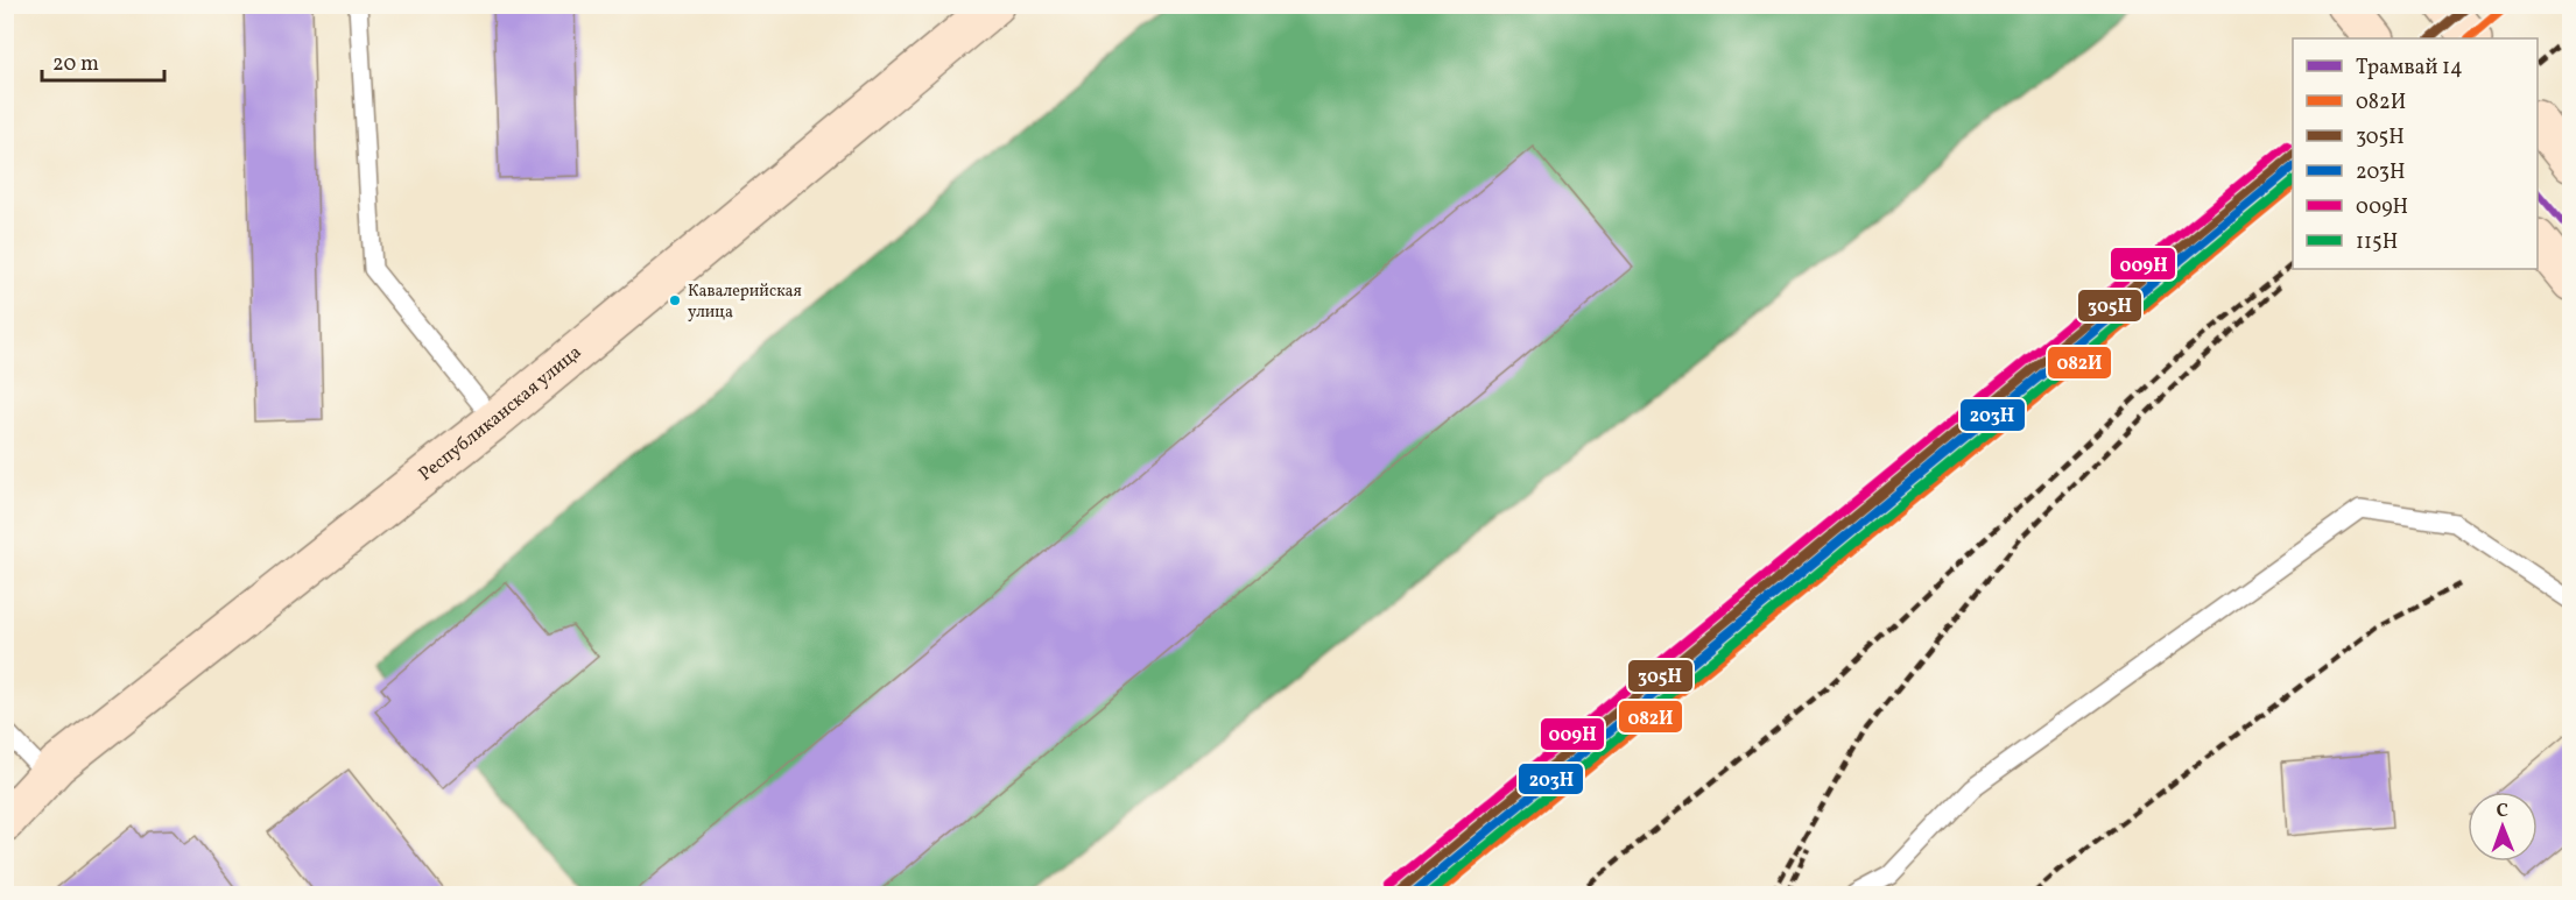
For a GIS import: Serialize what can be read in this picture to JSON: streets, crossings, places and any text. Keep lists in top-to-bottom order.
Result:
{
  "streets": {
    "main road": ["Республиканская улица"]
  },
  "places": ["Кавалерийская улица"],
  "lines": [
    "transit line 082И",
    "transit line 305Н",
    "transit line 009Н",
    "transit line 203Н",
    "transit line 115Н",
    "tram line 14"
  ],
  "legend": [
    "Трамвай 14",
    "082И",
    "305Н",
    "203Н",
    "009Н",
    "115Н"
  ],
  "scale_bar": "20 m",
  "north": "top"
}
